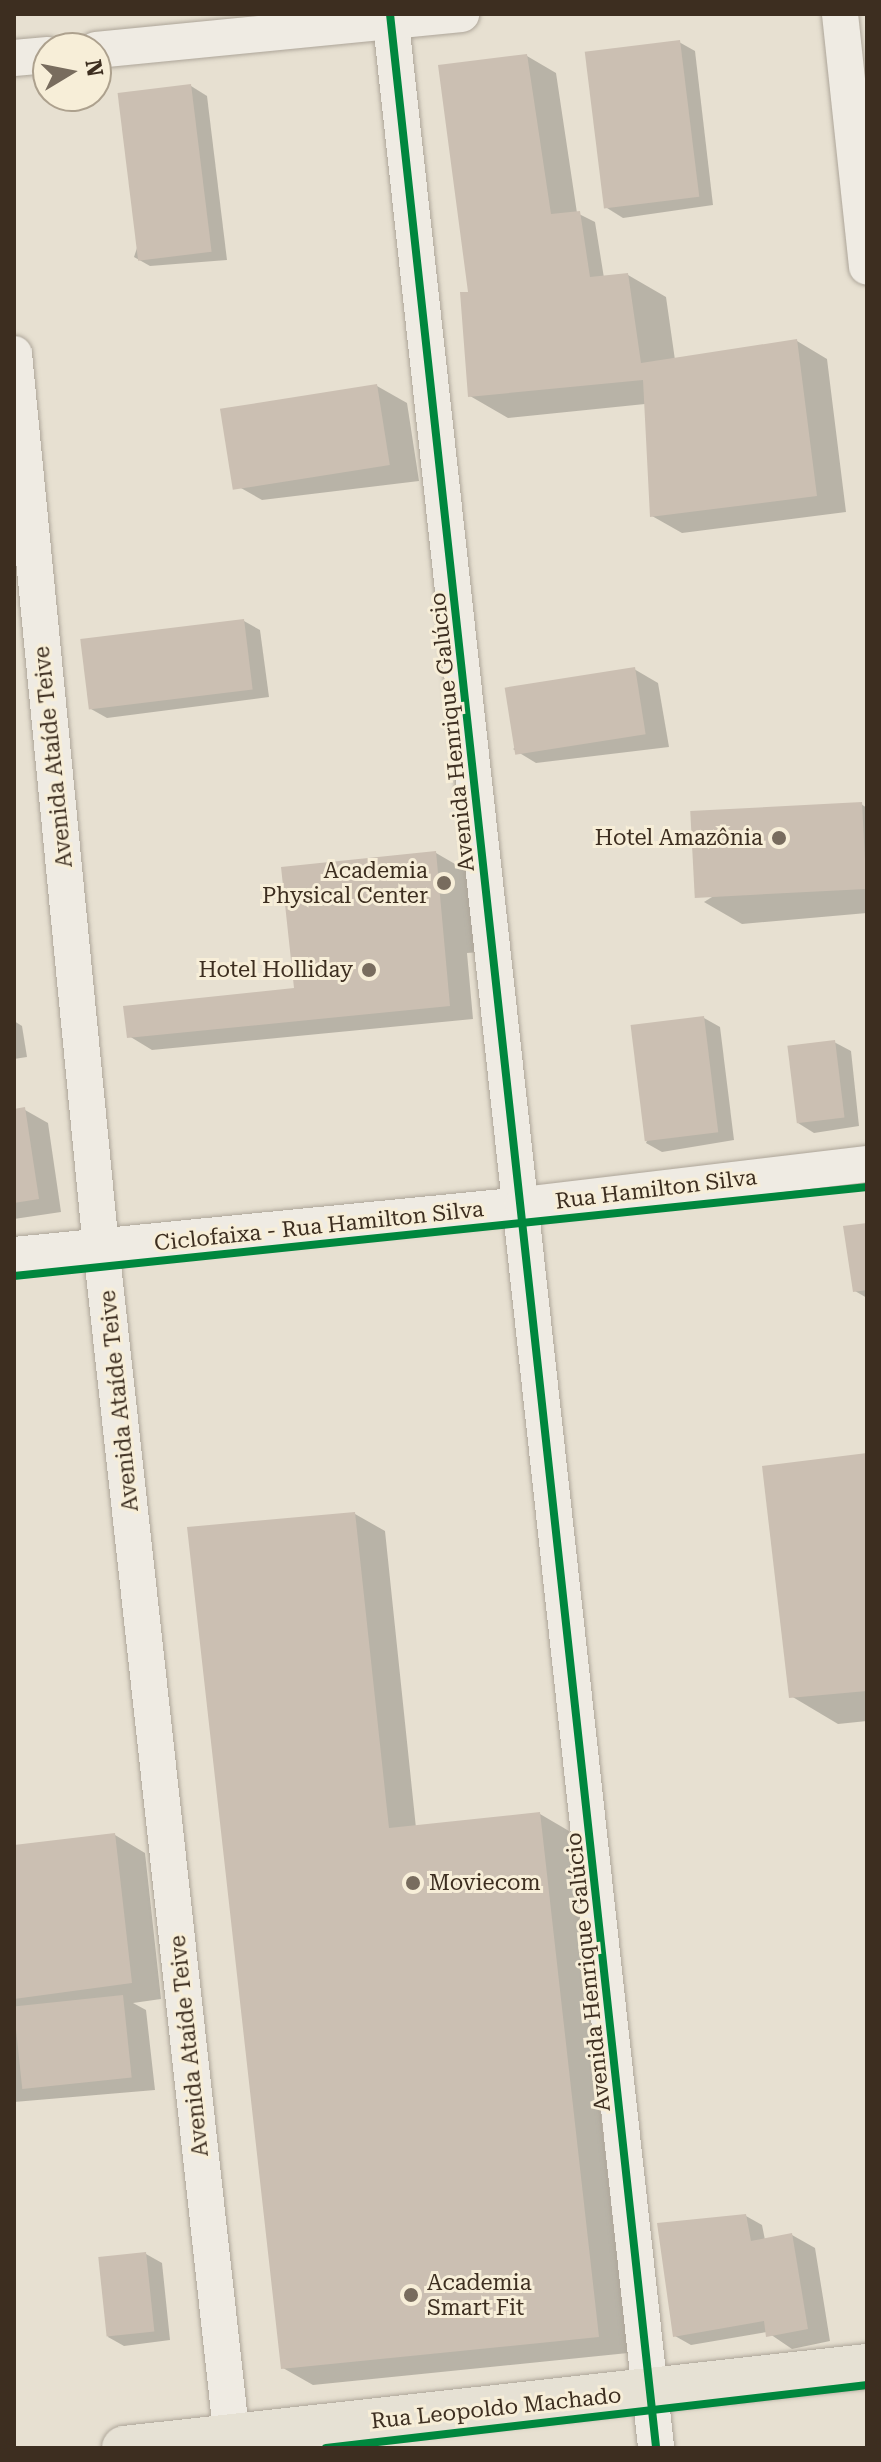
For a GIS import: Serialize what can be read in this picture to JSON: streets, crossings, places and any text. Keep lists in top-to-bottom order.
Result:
{
  "streets": {
    "main road": ["Rua Leopoldo Machado"],
    "street": ["Avenida Henrique Galúcio", "Avenida Ataíde Teive", "Rua Hamilton Silva"],
    "cycle path": ["Ciclofaixa - Rua Hamilton Silva"]
  },
  "crossings": [
    ["Avenida Henrique Galúcio", "Rua Hamilton Silva"],
    ["Avenida Henrique Galúcio", "Rua Leopoldo Machado"],
    ["Avenida Ataíde Teive", "Rua Hamilton Silva"],
    ["Avenida Ataíde Teive", "Rua Leopoldo Machado"]
  ],
  "places": [
    "Hotel Amazônia",
    "Academia Physical Center",
    "Hotel Holliday",
    "Moviecom",
    "Academia Smart Fit"
  ],
  "north": "right"
}
